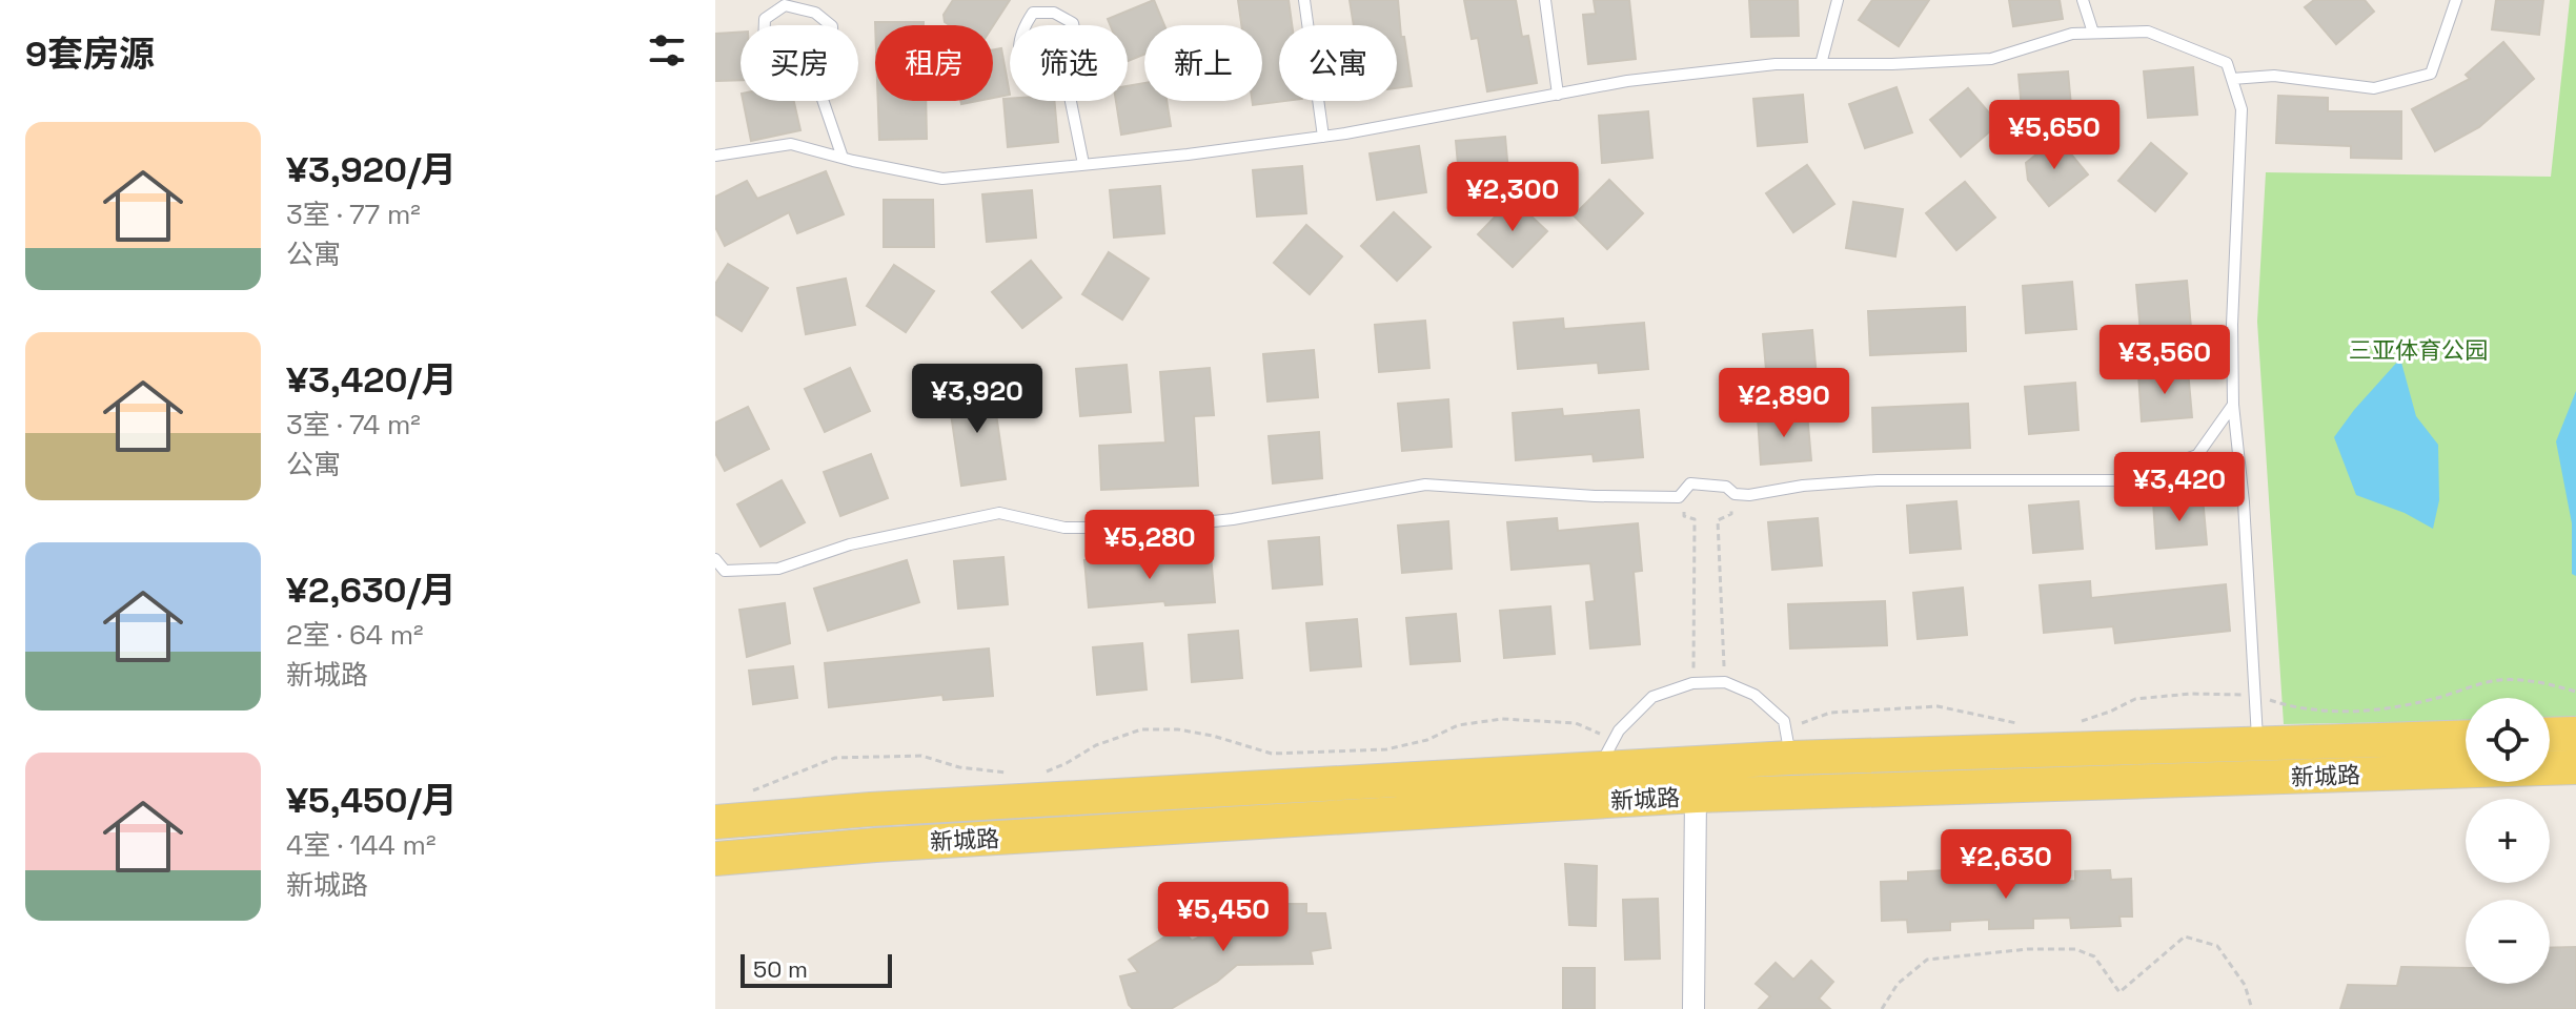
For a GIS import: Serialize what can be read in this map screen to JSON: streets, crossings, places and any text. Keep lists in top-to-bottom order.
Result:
{
  "streets": {
    "main road": ["新城路"]
  },
  "parks": ["三亚体育公园"],
  "scale_bar": "50 m",
  "page": {
    "heading": "9套房源",
    "chip": [
      "买房",
      "租房",
      "筛选",
      "新上",
      "公寓"
    ],
    "price": [
      "¥5,650",
      "¥2,300",
      "¥3,560",
      "¥3,920",
      "¥2,890",
      "¥3,420",
      "¥5,280",
      "¥2,630",
      "¥5,450"
    ],
    "list": [
      {
        "name": "¥3,920/月",
        "note": "3室 · 77 m² · 公寓"
      },
      {
        "name": "¥3,420/月",
        "note": "3室 · 74 m² · 公寓"
      },
      {
        "name": "¥2,630/月",
        "note": "2室 · 64 m² · 新城路"
      },
      {
        "name": "¥5,450/月",
        "note": "4室 · 144 m² · 新城路"
      }
    ],
    "map_buttons": ["+", "−"],
    "scale": "50 m"
  }
}
